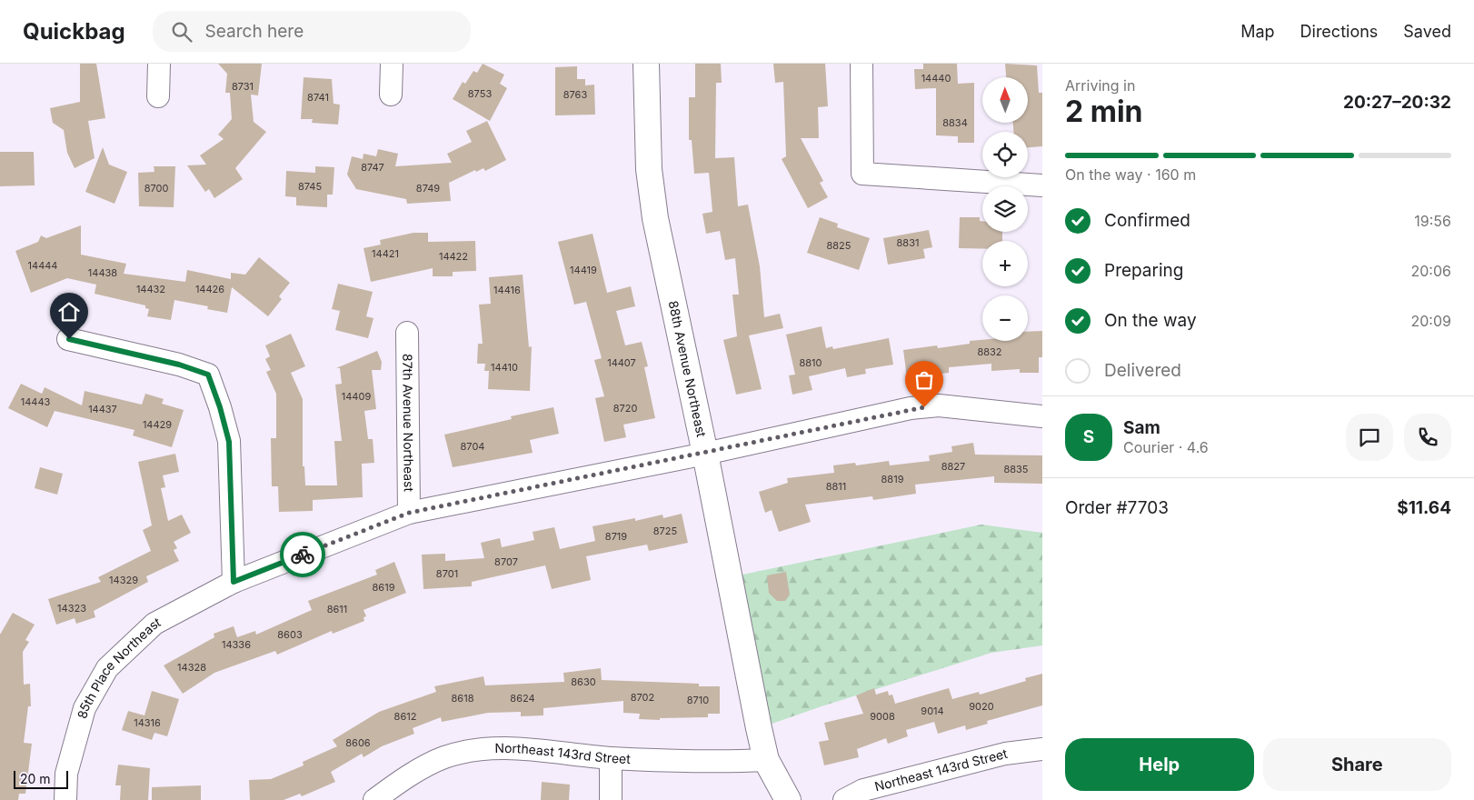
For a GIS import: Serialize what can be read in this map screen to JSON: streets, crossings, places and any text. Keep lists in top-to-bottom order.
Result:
{
  "streets": {
    "street": [
      "88th Avenue Northeast",
      "87th Avenue Northeast",
      "85th Place Northeast",
      "Northeast 143rd Street"
    ]
  },
  "crossings": [
    ["88th Avenue Northeast", "85th Place Northeast"],
    ["88th Avenue Northeast", "Northeast 143rd Street"],
    ["87th Avenue Northeast", "85th Place Northeast"]
  ],
  "house_numbers": [
    "14440",
    "8731",
    "8753",
    "8763",
    "8741",
    "8834",
    "8747",
    "8745",
    "8700",
    "8749",
    "8831",
    "8825",
    "14421",
    "14422",
    "14444",
    "14419",
    "14438",
    "14432",
    "14426",
    "14416",
    "8832",
    "14407",
    "8810",
    "14410",
    "14409",
    "14443",
    "8720",
    "14437",
    "14429",
    "8704",
    "8827",
    "8835",
    "8819",
    "8811",
    "8725",
    "8719",
    "8707",
    "8701",
    "14329",
    "8619",
    "14323",
    "8611",
    "8603",
    "14336",
    "14328",
    "8630",
    "8702",
    "8618",
    "8624",
    "8710",
    "9020",
    "9014",
    "8612",
    "9008",
    "14316",
    "8606"
  ],
  "scale_bar": "20 m",
  "north": "top",
  "page": {
    "header": "Quickbag",
    "search": "Search here",
    "nav": ["Map", "Directions", "Saved"],
    "heading": ["2 min", "Arriving in", "20:27–20:32"],
    "panel": [
      "Sam",
      "Courier · 4.6",
      "Order #7703",
      "$11.64"
    ],
    "map_buttons": ["+", "−"],
    "bar": "On the way · 160 m",
    "list": [
      ["Confirmed", "19:56"],
      ["Preparing", "20:06"],
      ["On the way", "20:09"],
      "Delivered"
    ],
    "round": "S",
    "buttons": ["Help", "Share"],
    "scale": "20 m"
  }
}
